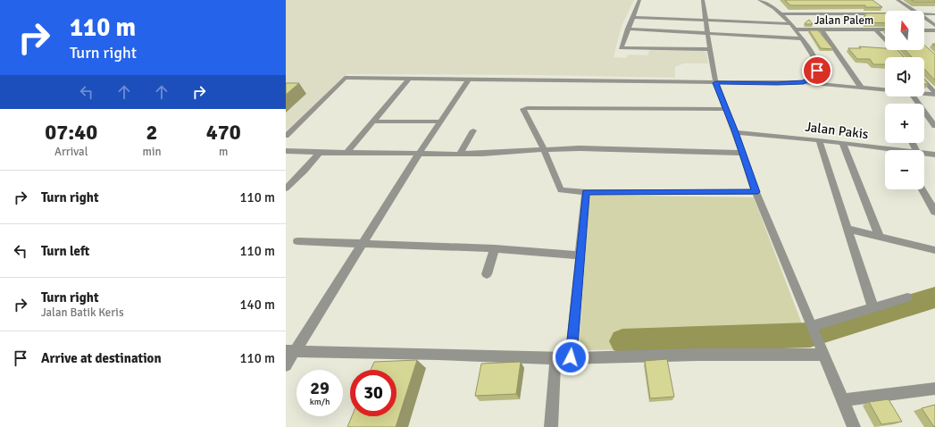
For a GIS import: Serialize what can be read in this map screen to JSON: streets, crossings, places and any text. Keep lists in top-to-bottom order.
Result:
{
  "streets": {
    "street": ["Jalan Palem", "Jalan Pakis"]
  },
  "north": "top",
  "page": {
    "turn": ["110 m", "Turn right"],
    "map_buttons": ["+", "−"],
    "eta": [
      "07:40",
      "Arrival",
      "2",
      "min",
      "470",
      "m"
    ],
    "list": [
      {
        "name": "Turn right",
        "value": "110 m"
      },
      {
        "name": "Turn left",
        "value": "110 m"
      },
      {
        "name": "Turn right",
        "note": "Jalan Batik Keris",
        "value": "140 m"
      },
      {
        "name": "Arrive at destination",
        "value": "110 m"
      }
    ],
    "speed": "29 km/h",
    "limit": "30"
  }
}
